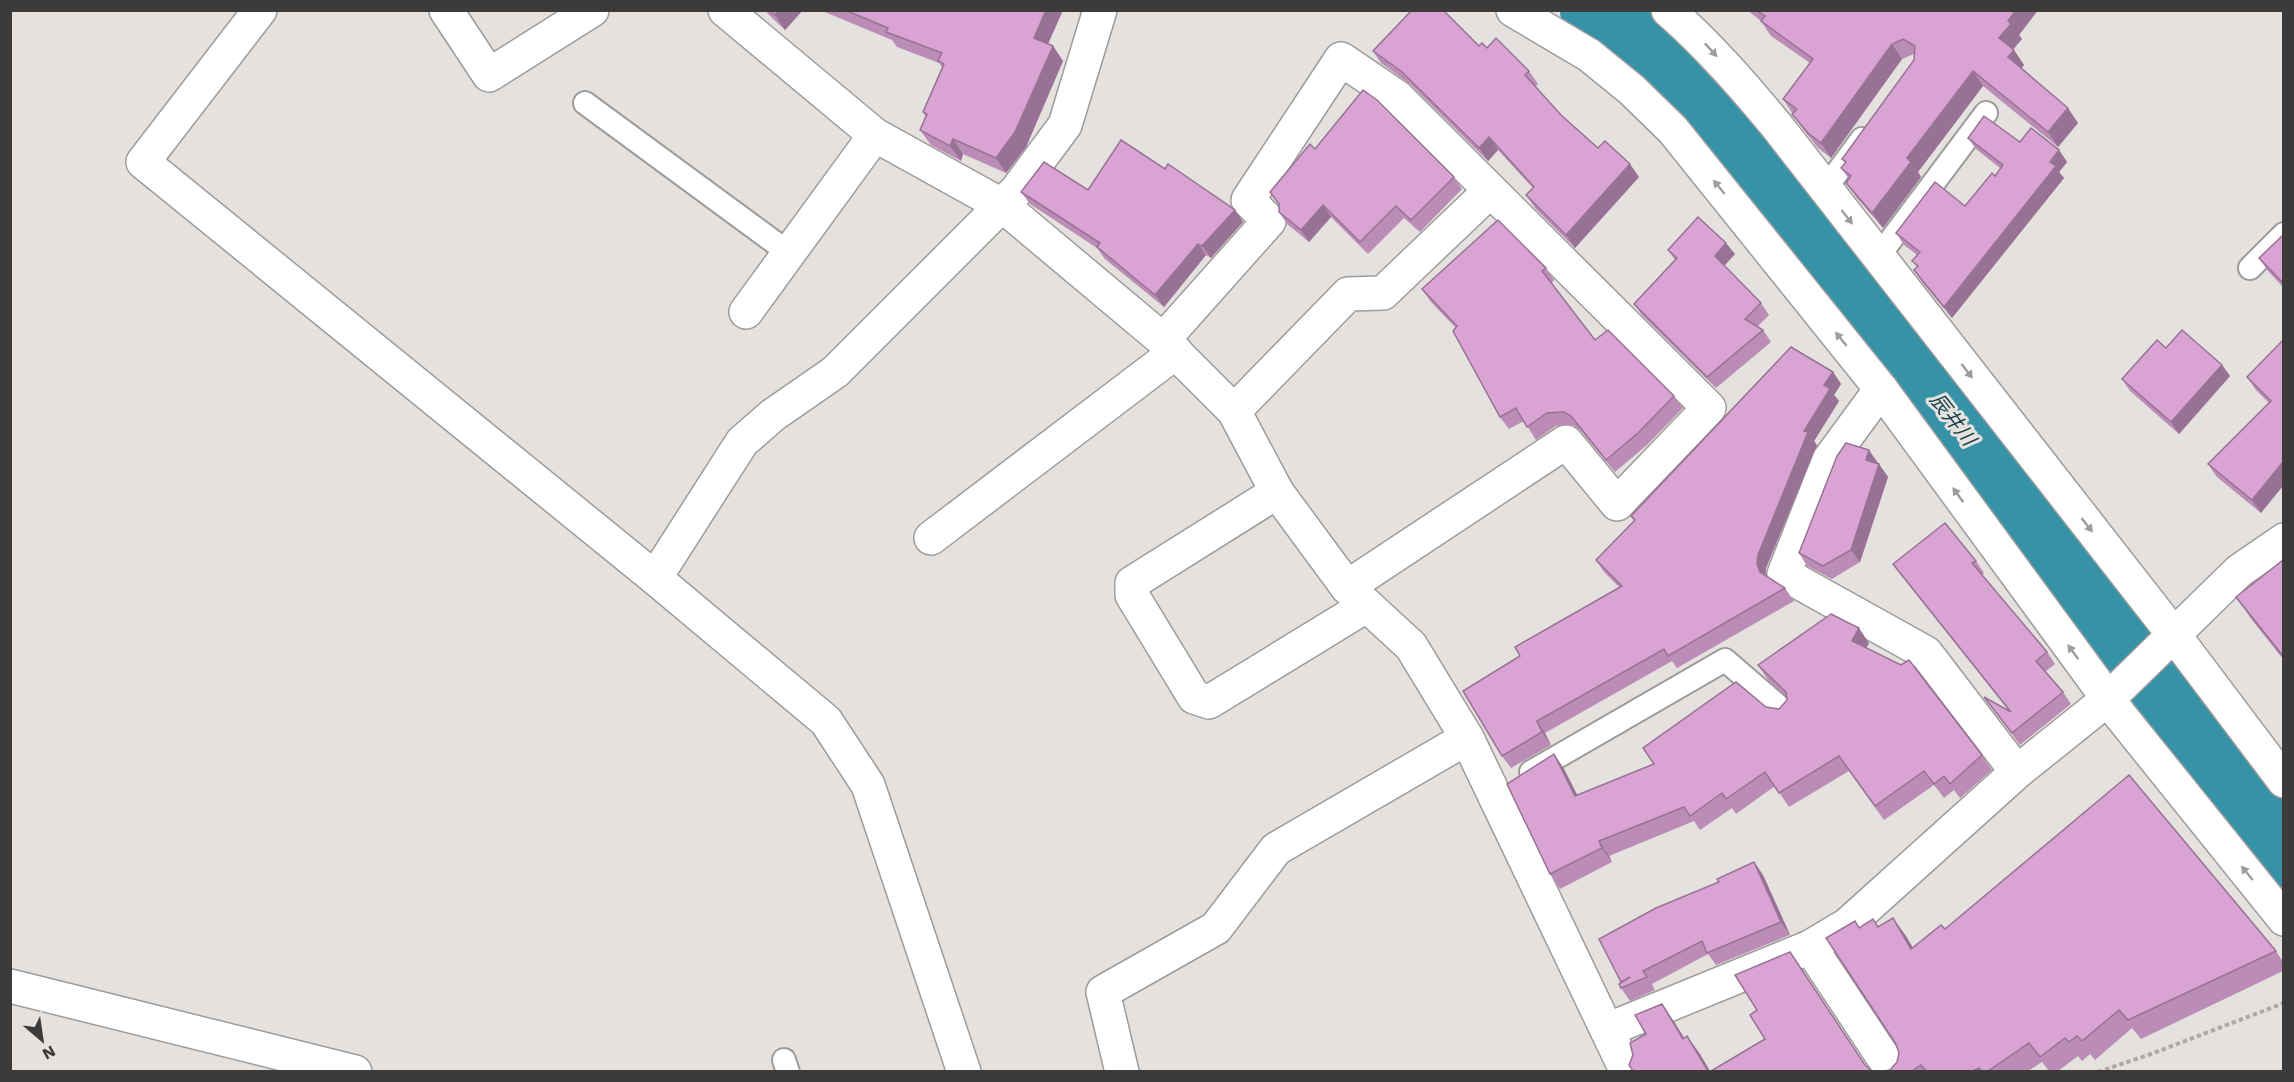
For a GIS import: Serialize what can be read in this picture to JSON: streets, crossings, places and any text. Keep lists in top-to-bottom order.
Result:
{
  "water": ["辰井川"],
  "north": "bottom right"
}
